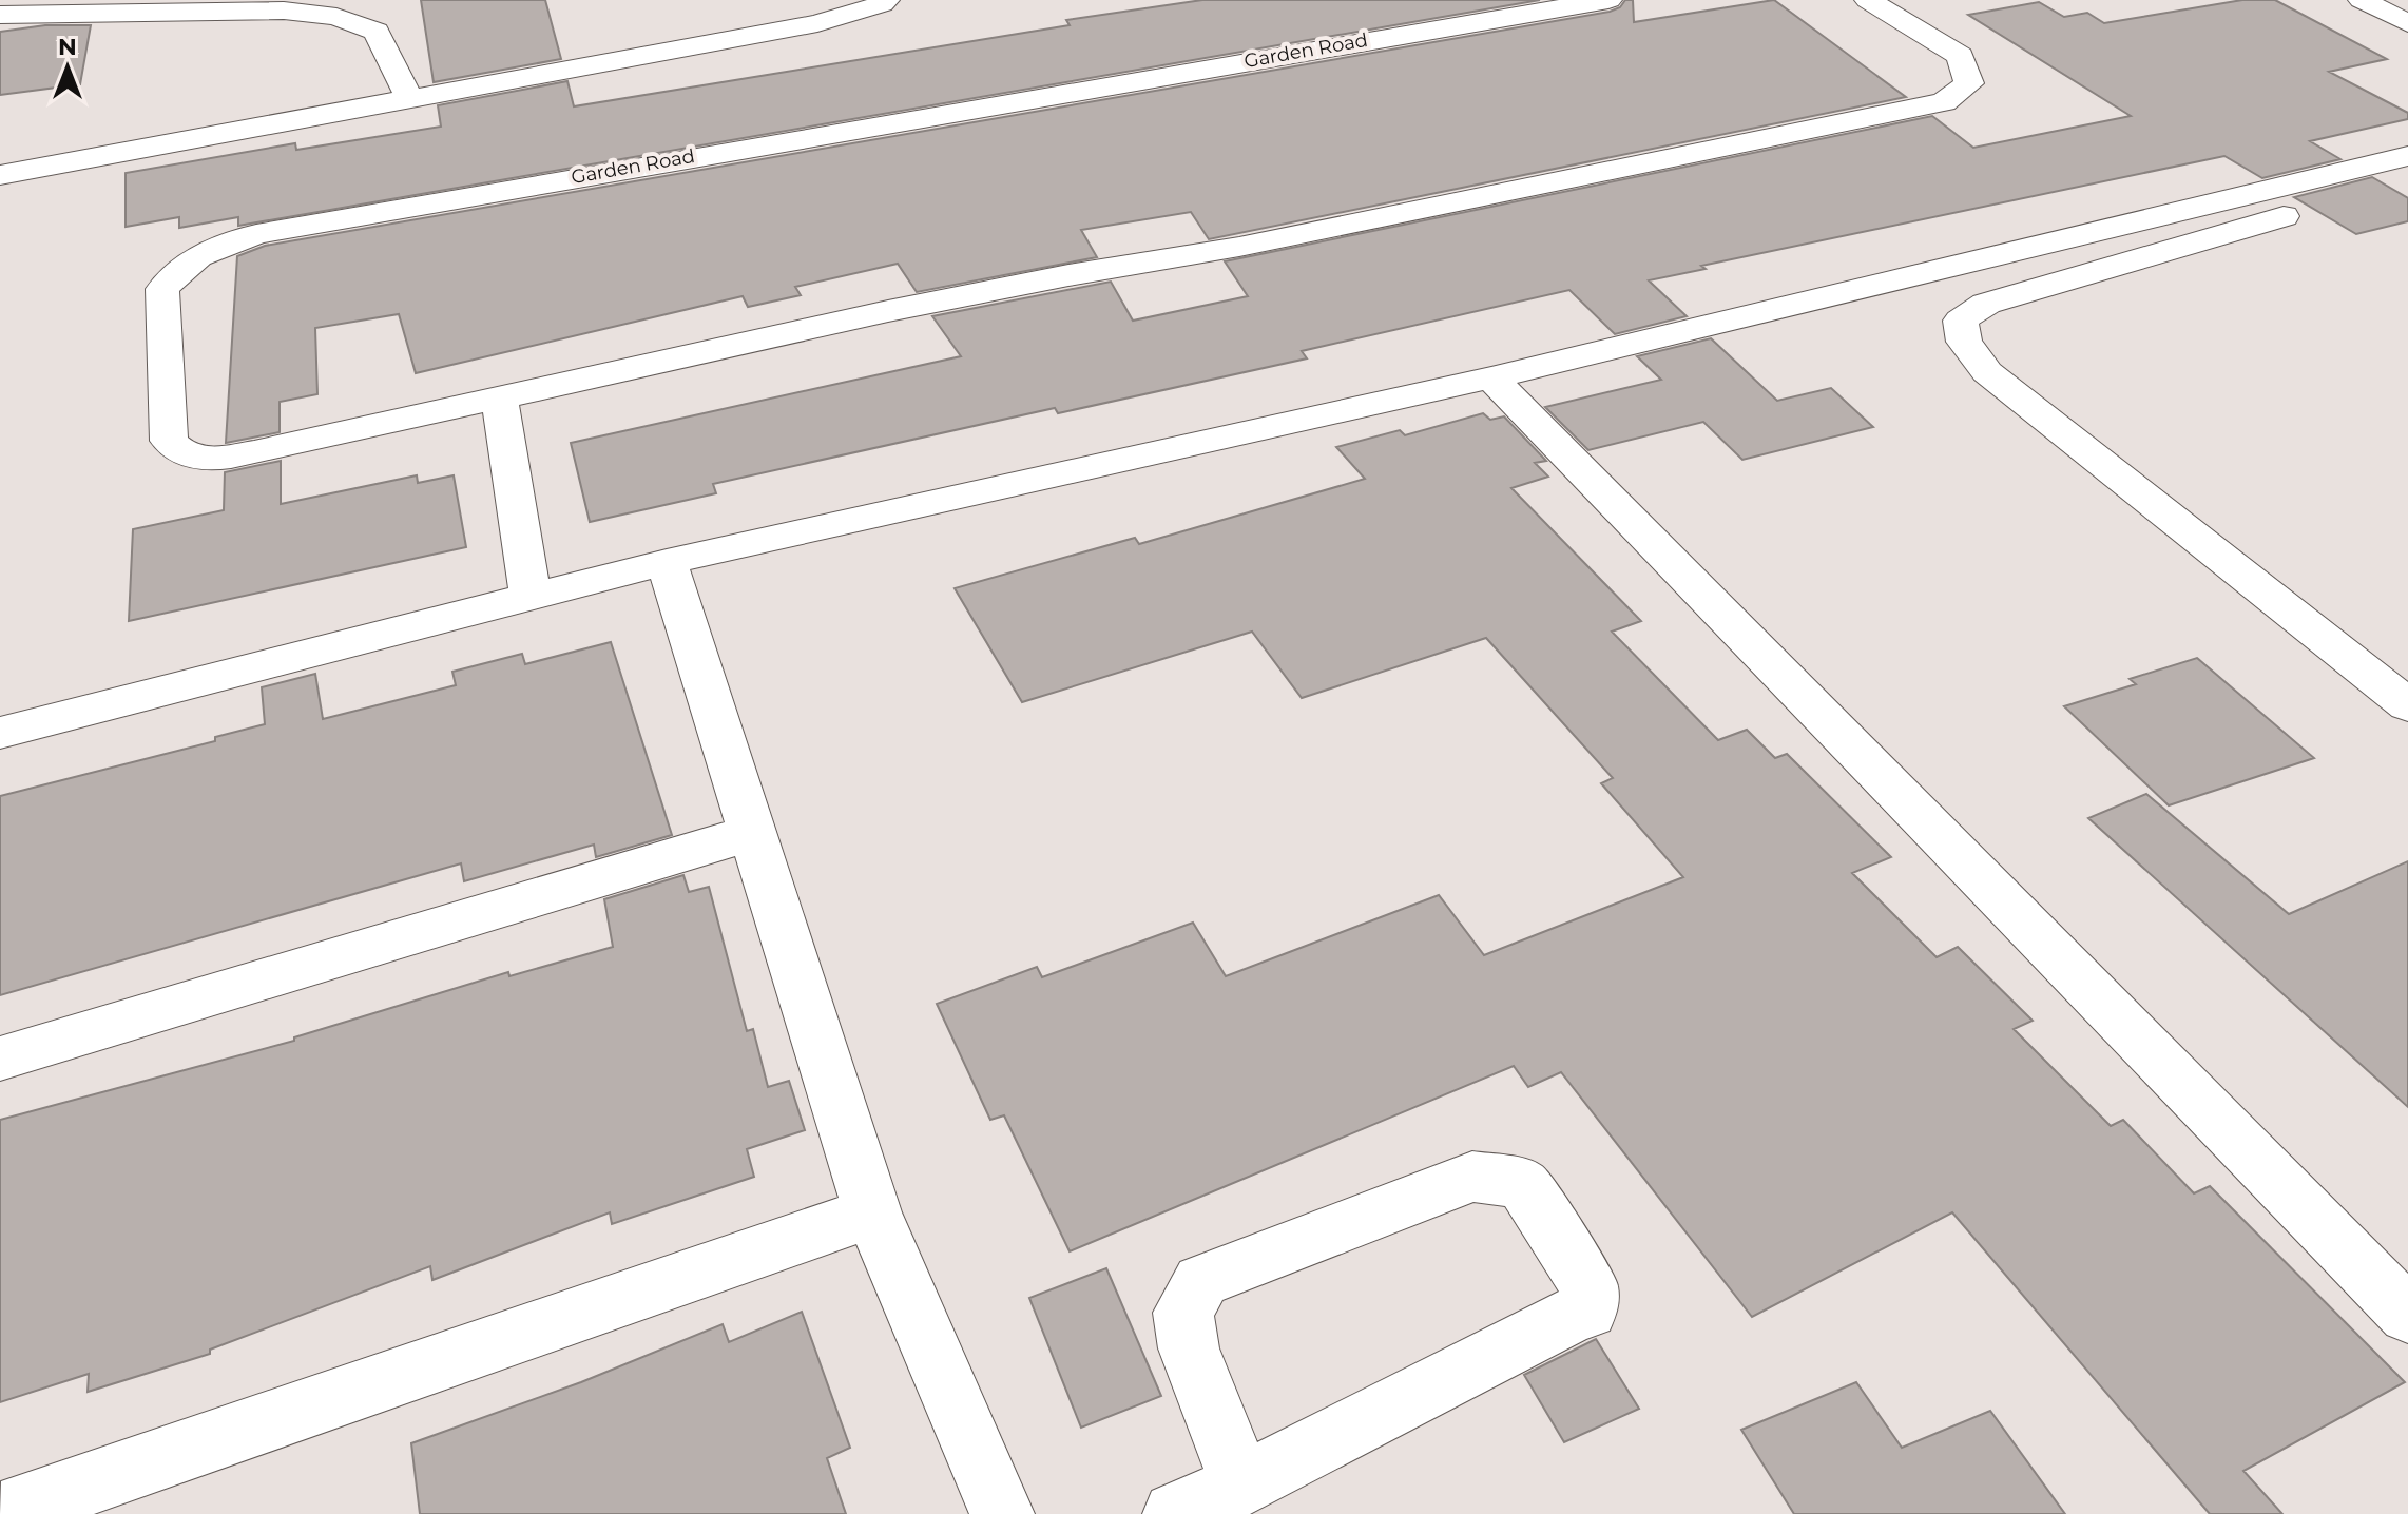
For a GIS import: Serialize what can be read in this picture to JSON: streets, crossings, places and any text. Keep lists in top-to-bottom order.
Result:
{
  "streets": {
    "street": ["Garden Road"]
  },
  "north": "top"
}
